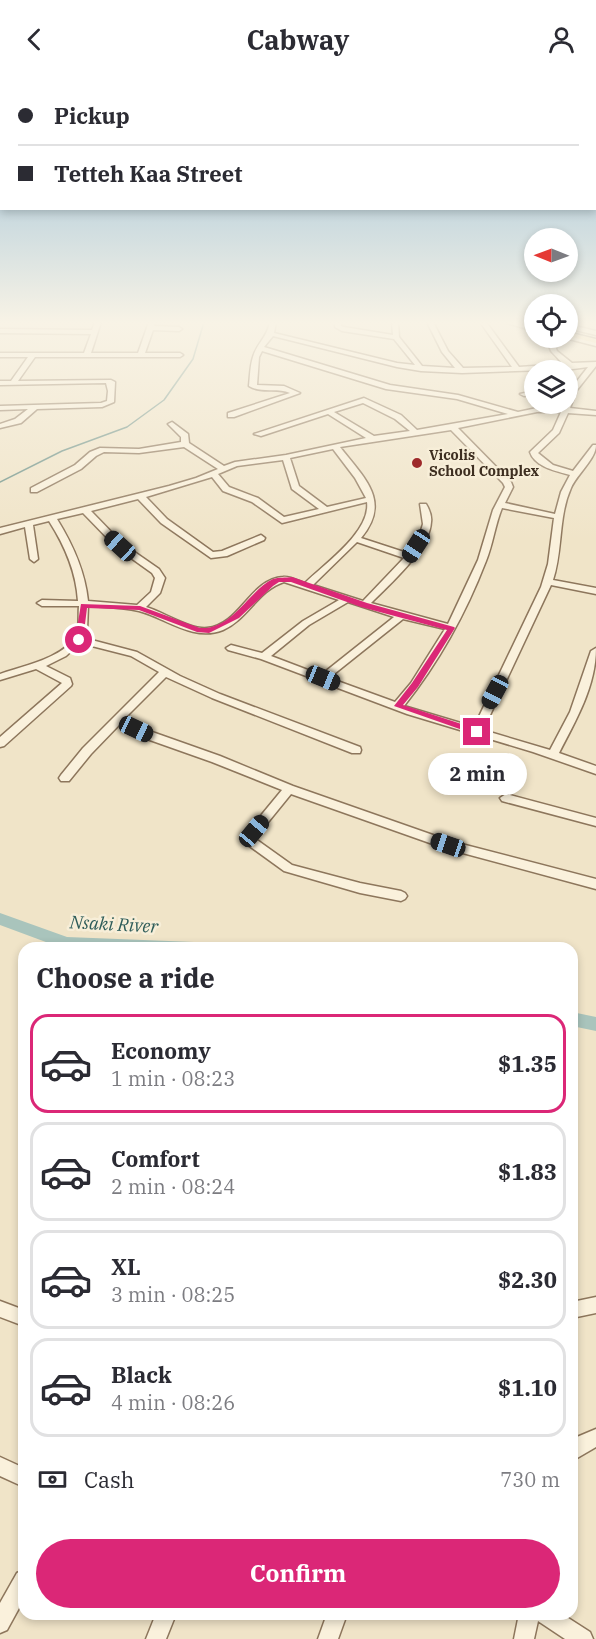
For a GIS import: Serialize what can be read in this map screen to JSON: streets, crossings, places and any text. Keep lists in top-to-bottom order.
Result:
{
  "water": ["Nsaki River"],
  "places": ["Vicolis School Complex"],
  "north": "left",
  "page": {
    "header": "Cabway",
    "banner": ["Pickup", "Tetteh Kaa Street"],
    "bubble": "2 min",
    "heading": "Choose a ride",
    "list": [
      {
        "name": "Economy",
        "note": "1 min · 08:23",
        "value": "$1.35"
      },
      {
        "name": "Comfort",
        "note": "2 min · 08:24",
        "value": "$1.83"
      },
      {
        "name": "XL",
        "note": "3 min · 08:25",
        "value": "$2.30"
      },
      {
        "name": "Black",
        "note": "4 min · 08:26",
        "value": "$1.10"
      }
    ],
    "pay": ["Cash", "730 m"],
    "buttons": "Confirm"
  }
}
